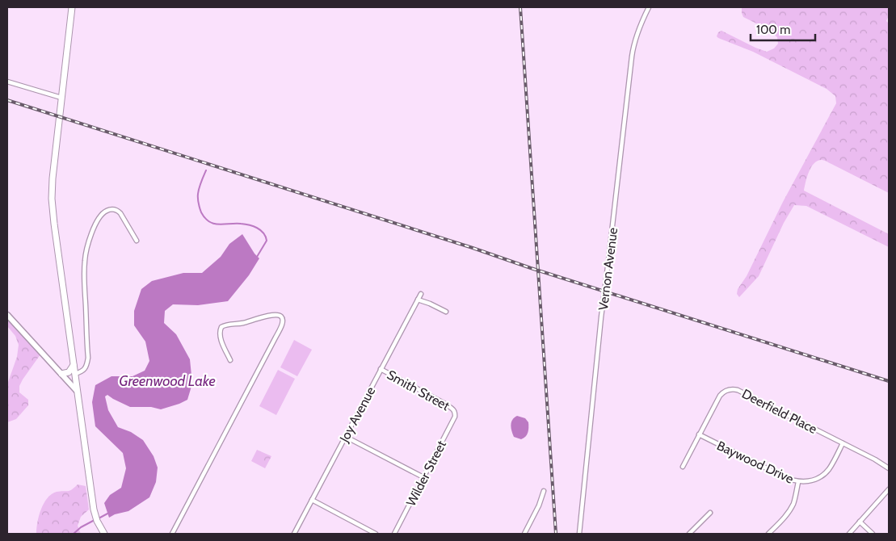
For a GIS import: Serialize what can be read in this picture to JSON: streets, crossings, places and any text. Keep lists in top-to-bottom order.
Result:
{
  "streets": {
    "street": [
      "Vernon Avenue",
      "Smith Street",
      "Deerfield Place",
      "Joy Avenue",
      "Baywood Drive",
      "Wilder Street"
    ]
  },
  "crossings": [
    ["Smith Street", "Joy Avenue"],
    ["Smith Street", "Wilder Street"],
    ["Deerfield Place", "Baywood Drive"]
  ],
  "water": ["Greenwood Lake"],
  "scale_bar": "100 m"
}
